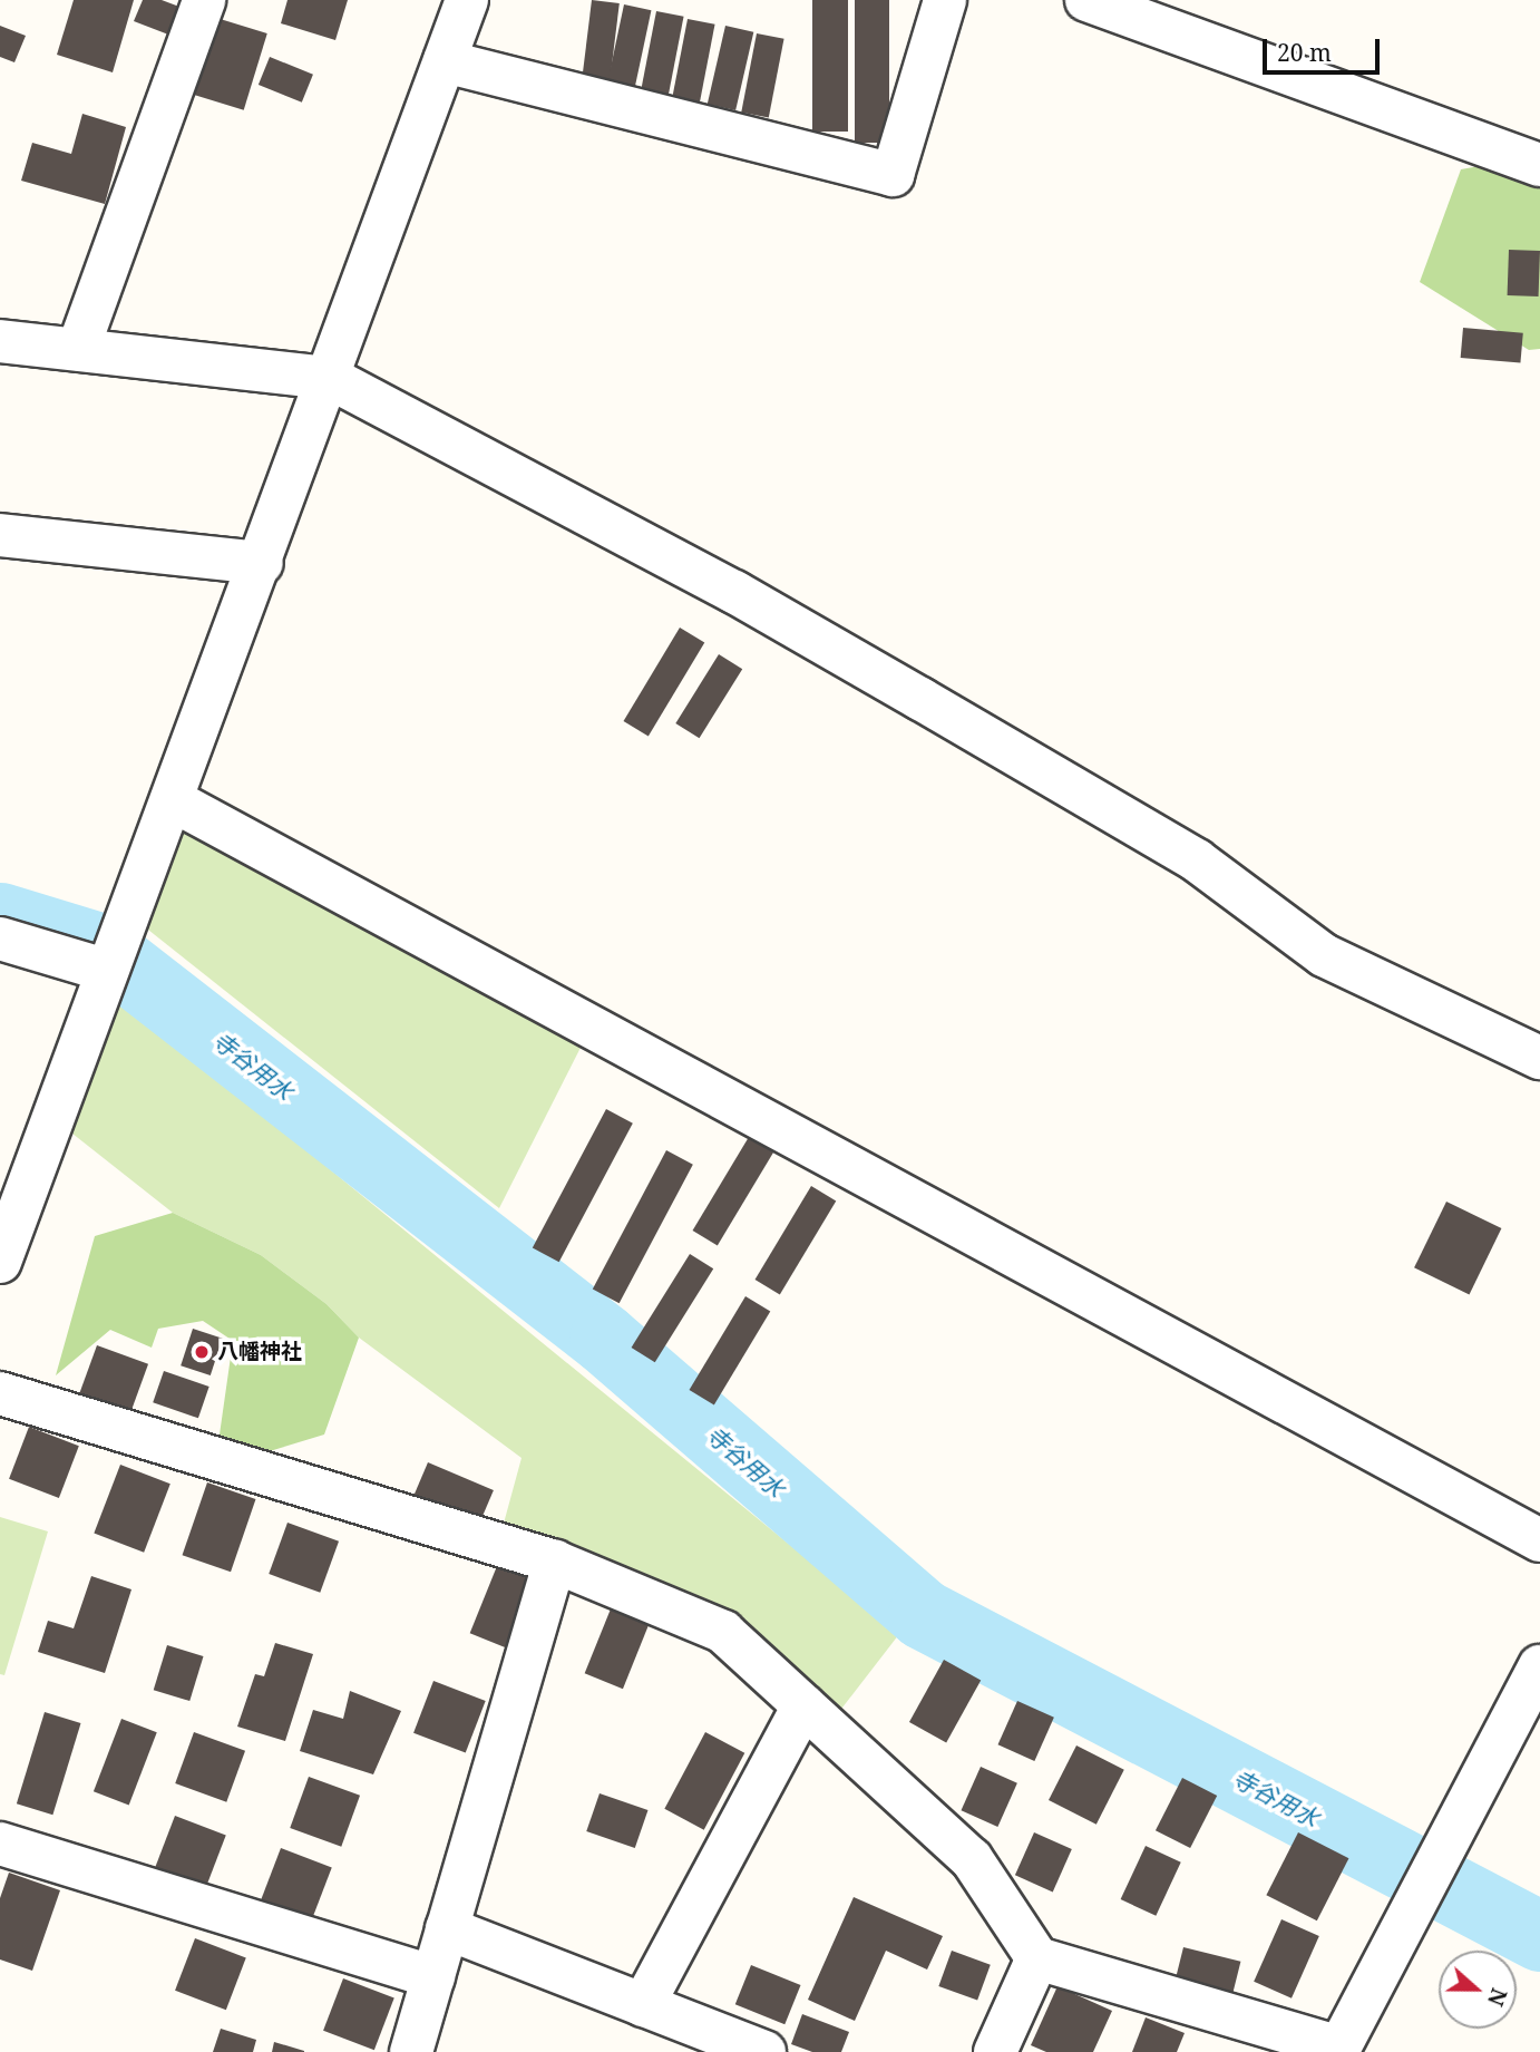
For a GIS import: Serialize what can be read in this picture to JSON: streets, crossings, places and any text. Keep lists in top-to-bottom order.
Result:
{
  "water": ["寺谷用水"],
  "places": ["八幡神社"],
  "scale_bar": "20 m",
  "north": "right"
}
